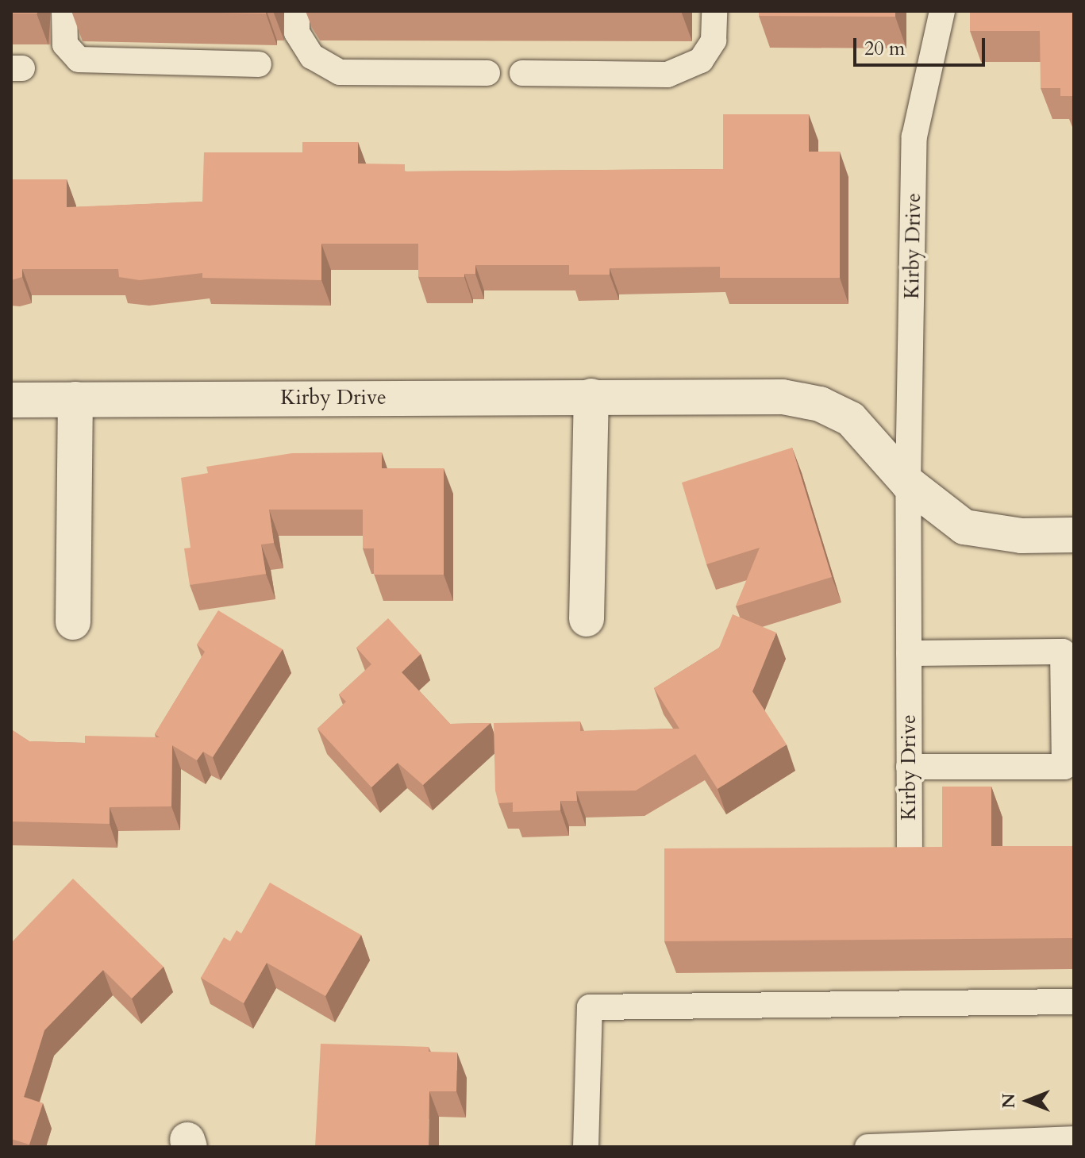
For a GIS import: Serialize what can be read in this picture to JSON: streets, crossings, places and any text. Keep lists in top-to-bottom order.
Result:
{
  "streets": {
    "street": ["Kirby Drive"]
  },
  "scale_bar": "20 m",
  "north": "left"
}
